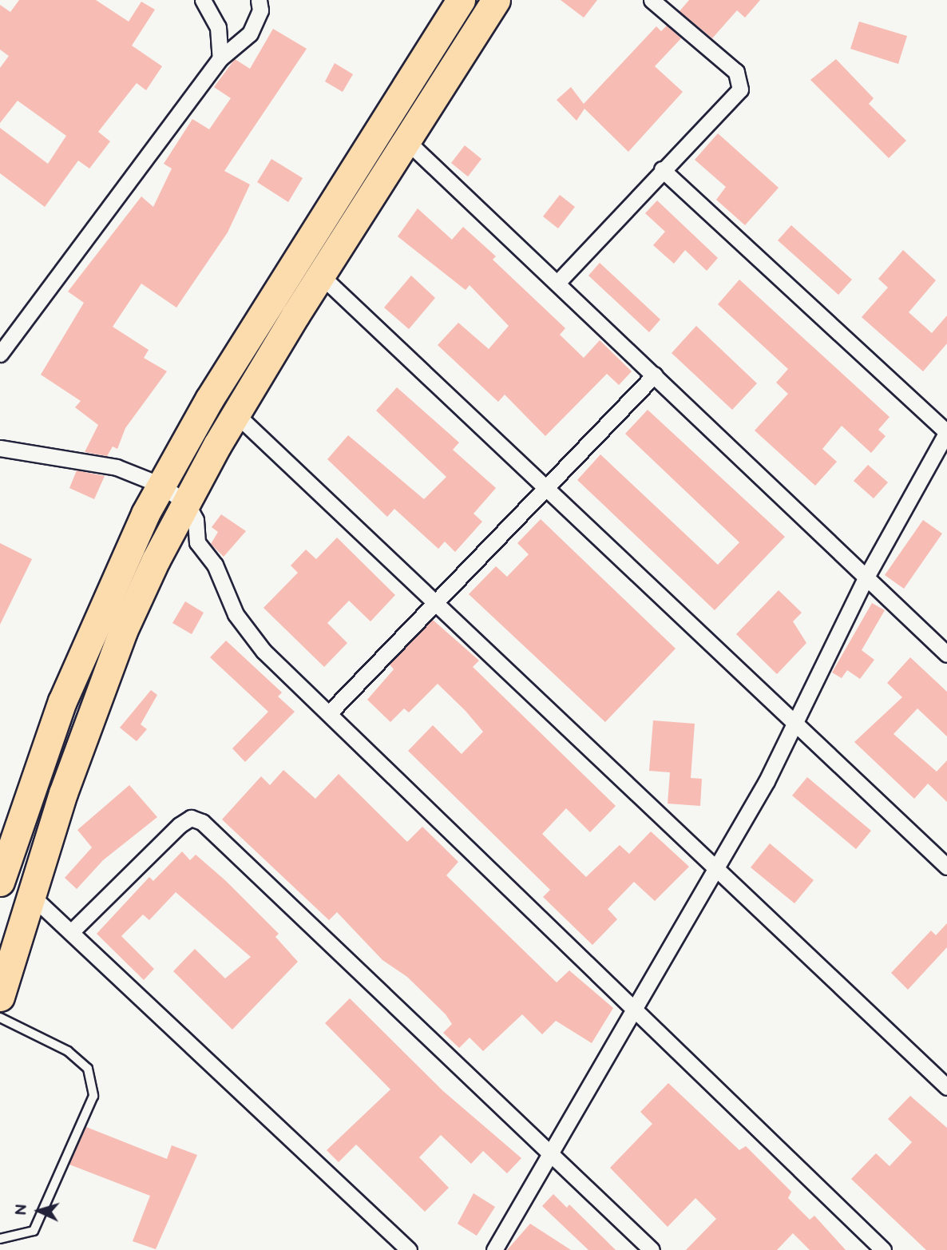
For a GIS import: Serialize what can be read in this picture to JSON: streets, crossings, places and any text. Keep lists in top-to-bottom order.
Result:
{
  "north": "left"
}
